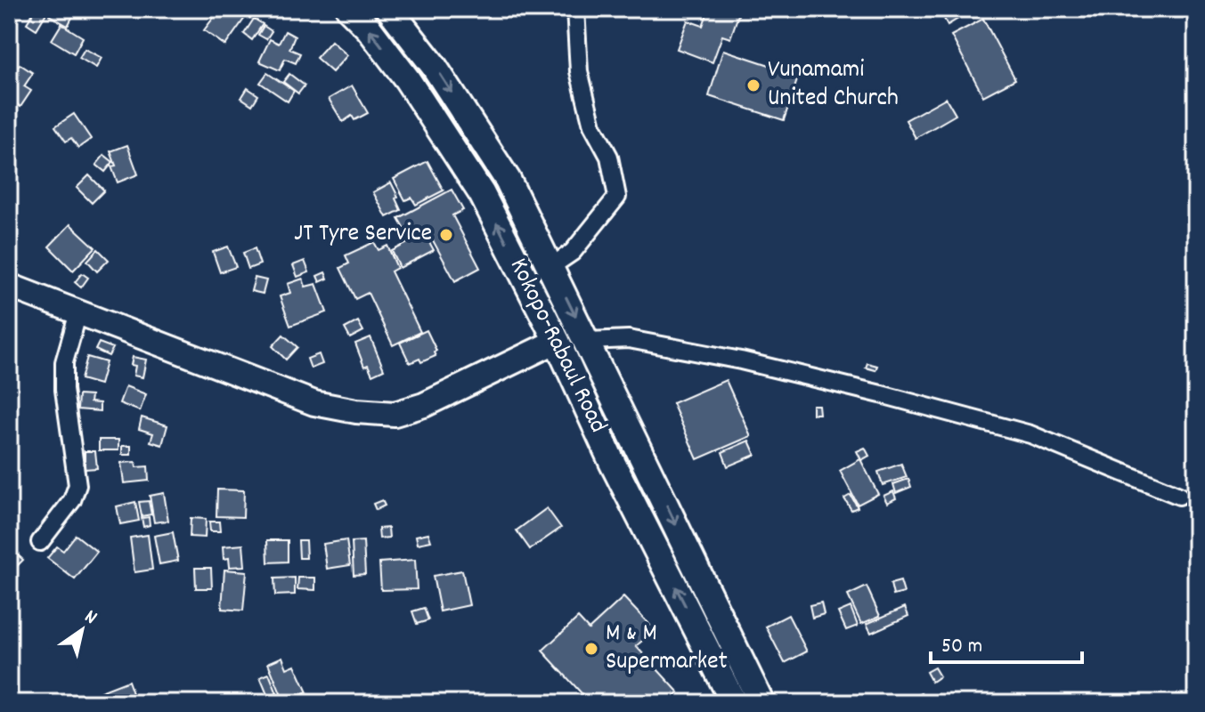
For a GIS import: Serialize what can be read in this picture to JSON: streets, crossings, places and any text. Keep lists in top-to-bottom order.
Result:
{
  "streets": {
    "main road": ["Kokopo-Rabaul Road"]
  },
  "places": ["Vunamami United Church", "JT Tyre Service", "M & M Supermarket"],
  "scale_bar": "50 m",
  "north": "top right"
}
